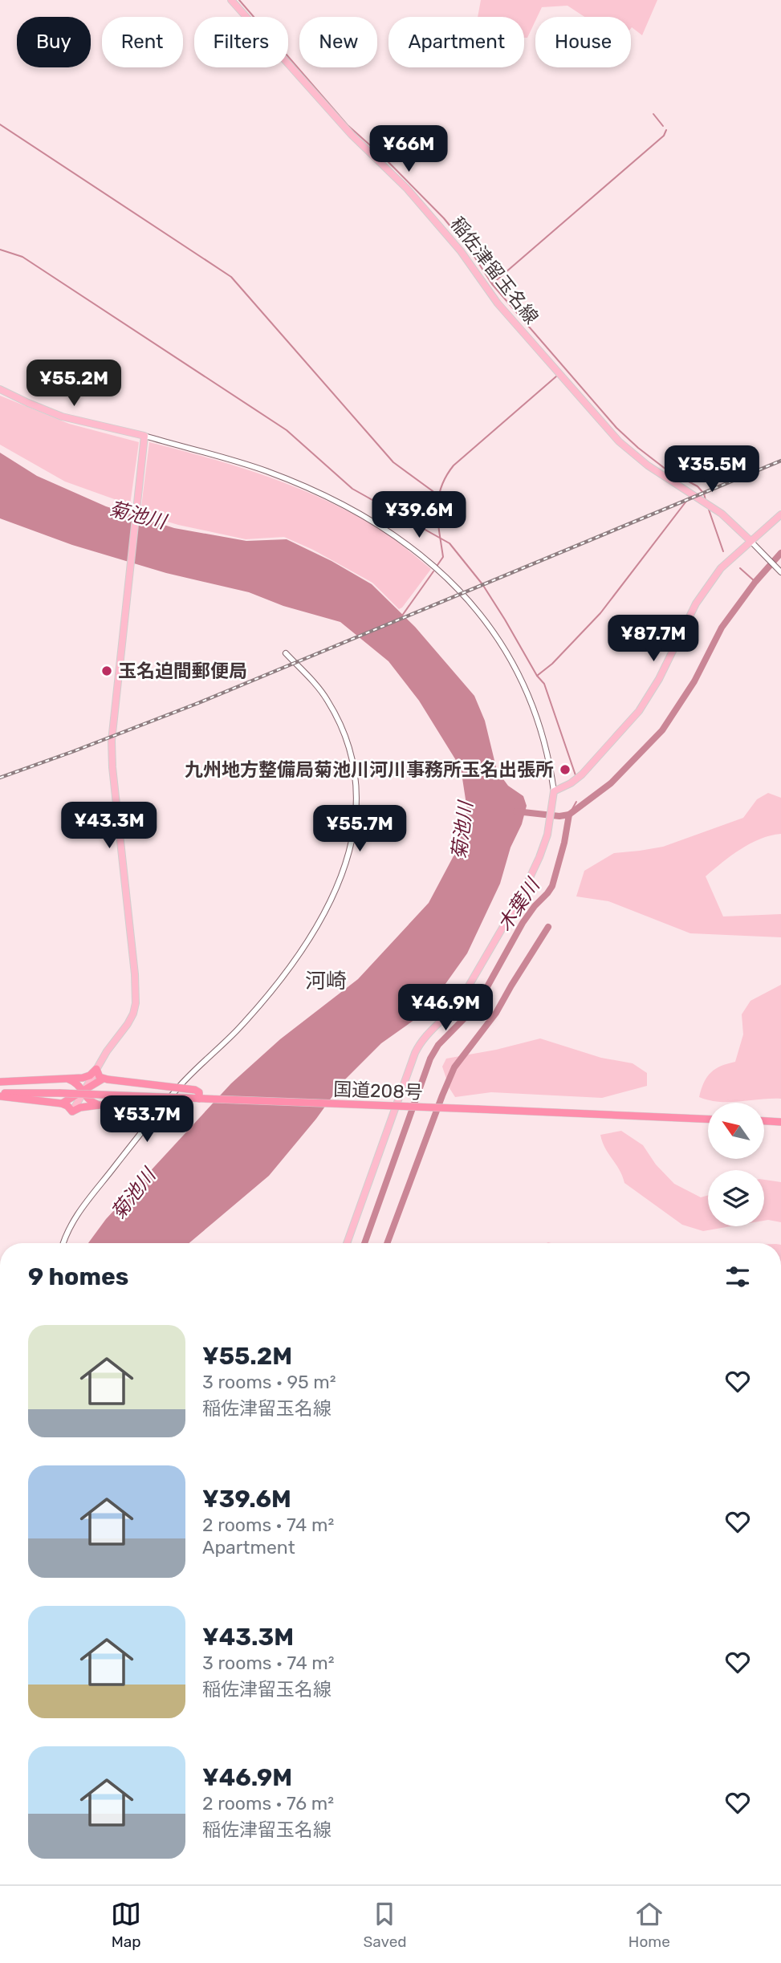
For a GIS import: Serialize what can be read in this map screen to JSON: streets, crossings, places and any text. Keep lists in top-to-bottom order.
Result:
{
  "streets": {
    "highway": ["国道208号"],
    "main road": ["稲佐津留玉名線"]
  },
  "districts": ["河崎"],
  "water": ["菊池川", "木葉川"],
  "places": ["玉名迫間郵便局", "九州地方整備局菊池川河川事務所玉名出張所"],
  "north": "top left",
  "page": {
    "chip": [
      "Buy",
      "Rent",
      "Filters",
      "New",
      "Apartment",
      "House"
    ],
    "price": [
      "¥66M",
      "¥55.2M",
      "¥35.5M",
      "¥39.6M",
      "¥87.7M",
      "¥43.3M",
      "¥55.7M",
      "¥46.9M",
      "¥53.7M"
    ],
    "heading": "9 homes",
    "list": [
      {
        "name": "¥55.2M",
        "note": "3 rooms · 95 m² · 稲佐津留玉名線"
      },
      {
        "name": "¥39.6M",
        "note": "2 rooms · 74 m² · Apartment"
      },
      {
        "name": "¥43.3M",
        "note": "3 rooms · 74 m² · 稲佐津留玉名線"
      },
      {
        "name": "¥46.9M",
        "note": "2 rooms · 76 m² · 稲佐津留玉名線"
      }
    ],
    "tabs": ["Map", "Saved", "Home"]
  }
}
